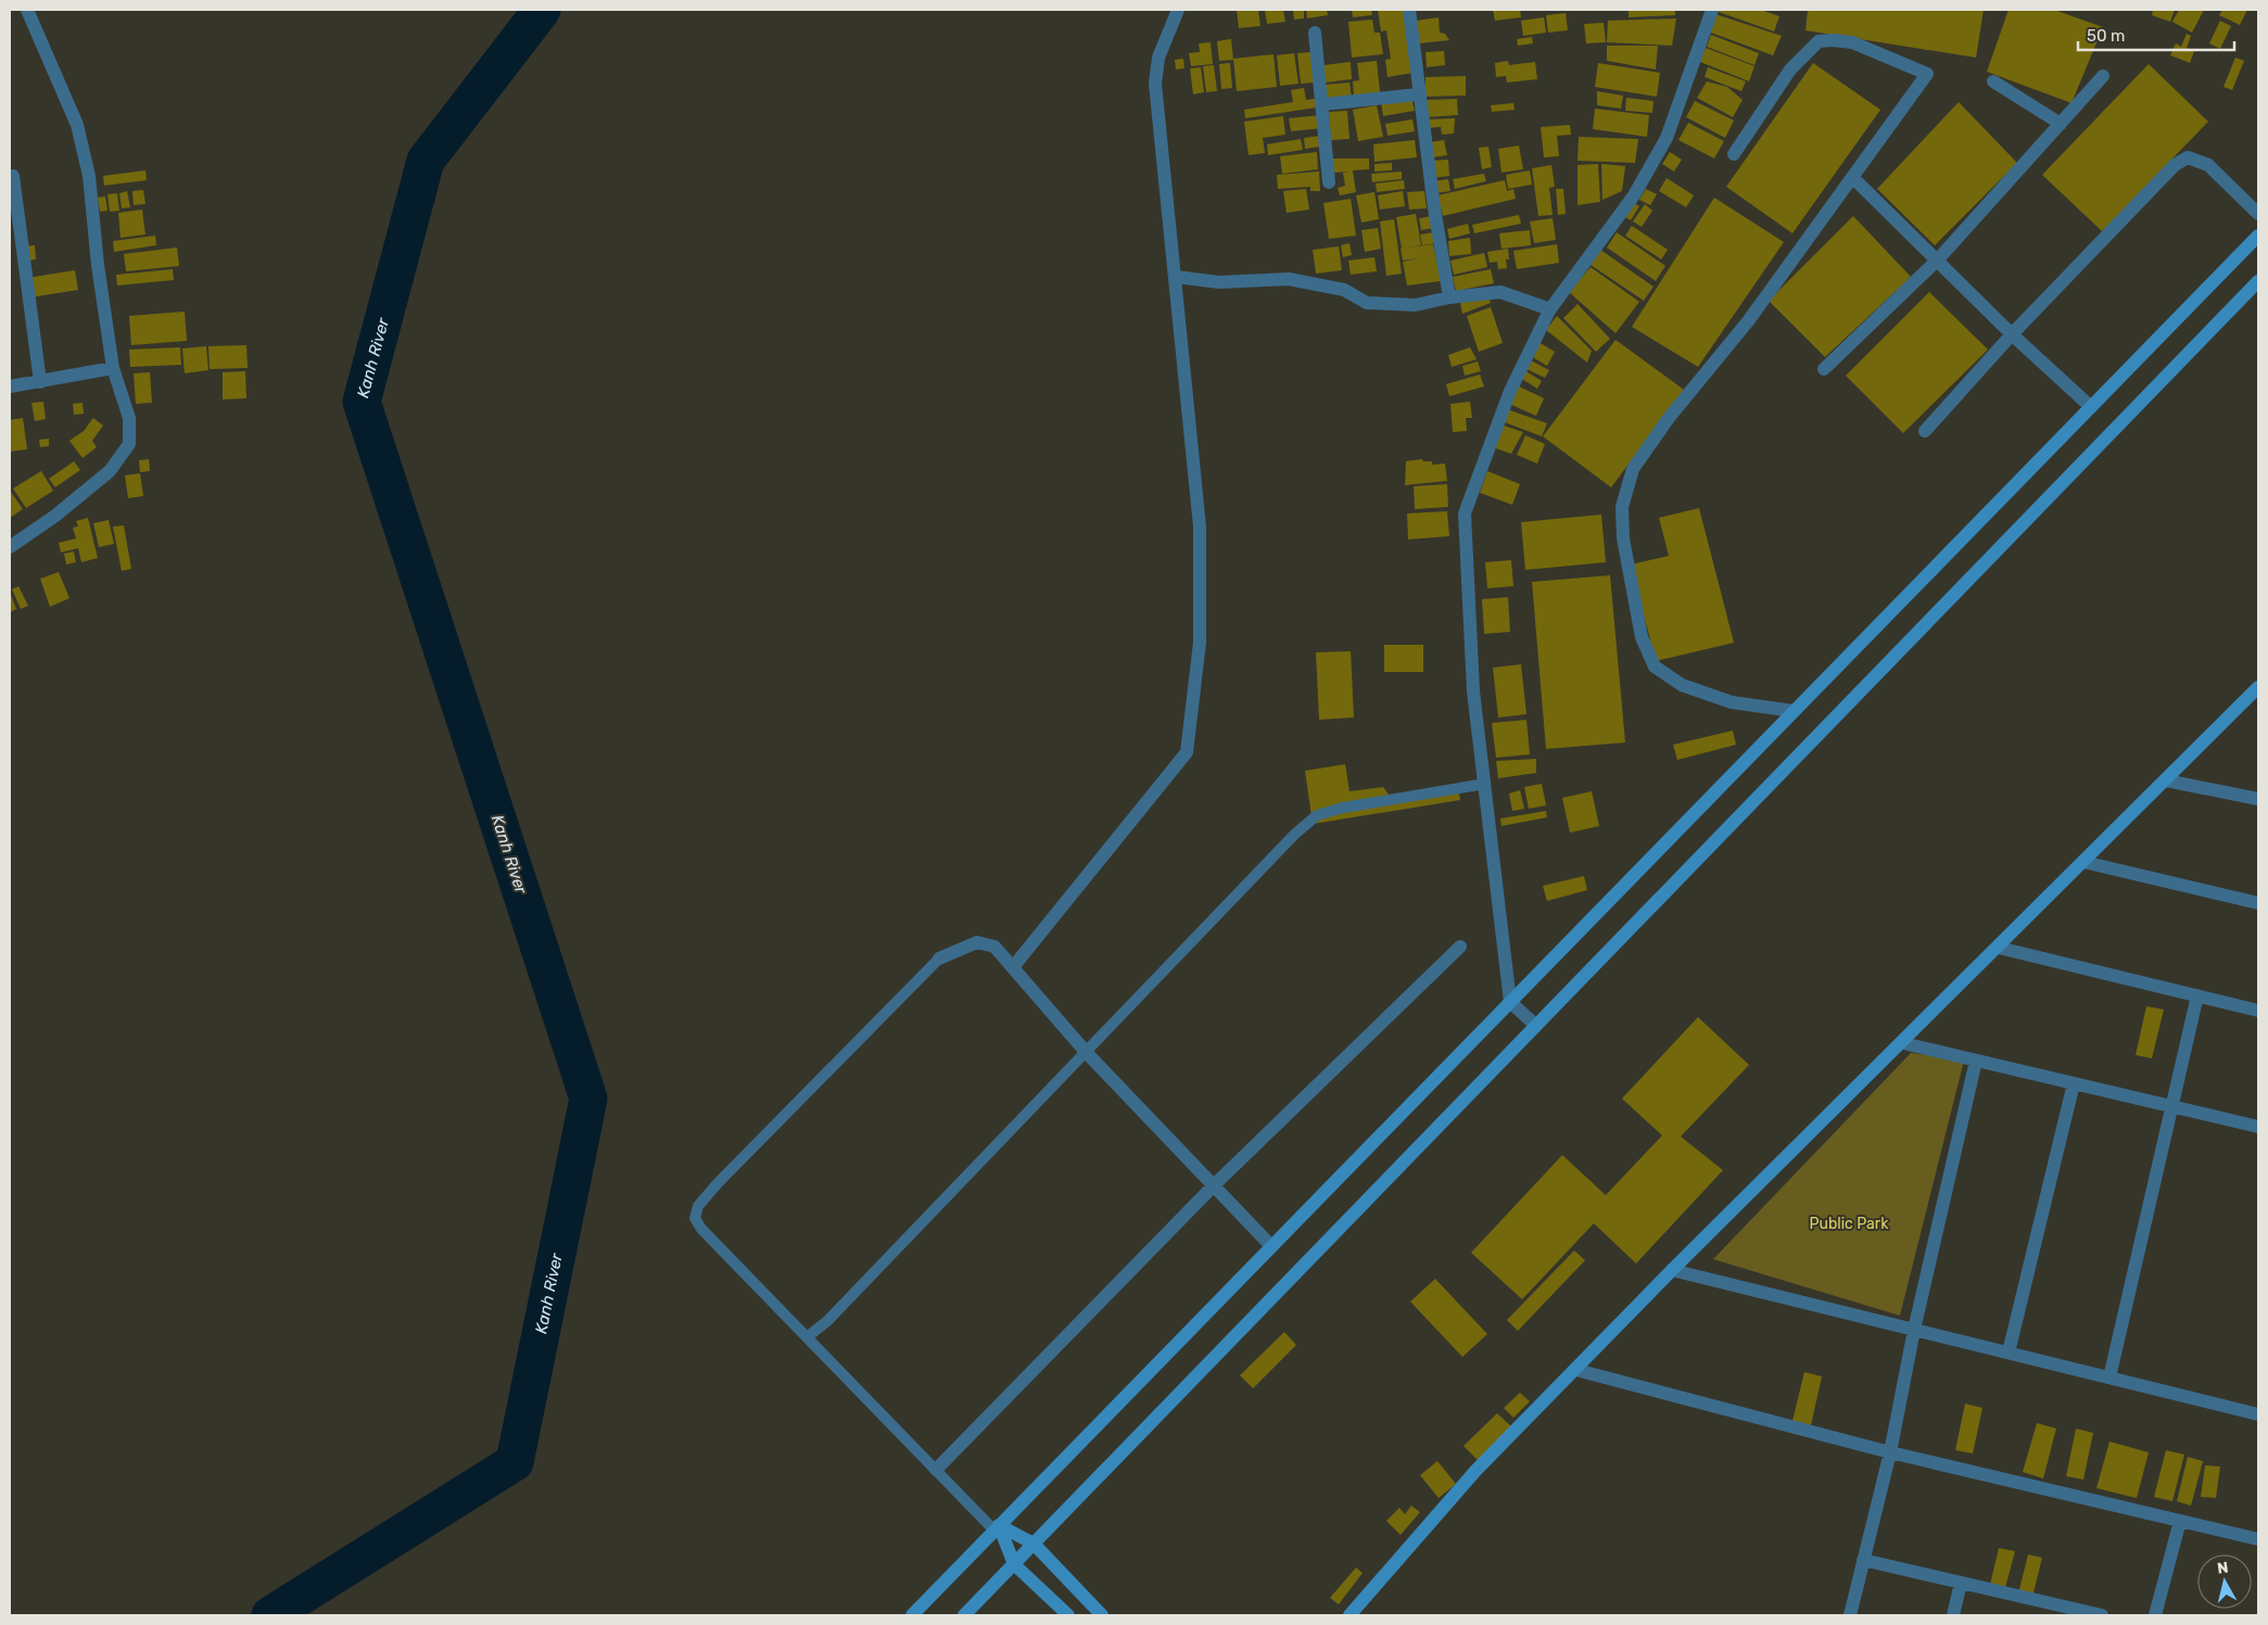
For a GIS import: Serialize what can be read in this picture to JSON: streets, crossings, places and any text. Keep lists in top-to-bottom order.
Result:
{
  "water": ["Kanh River"],
  "parks": ["Public Park"],
  "scale_bar": "50 m",
  "north": "top"
}
